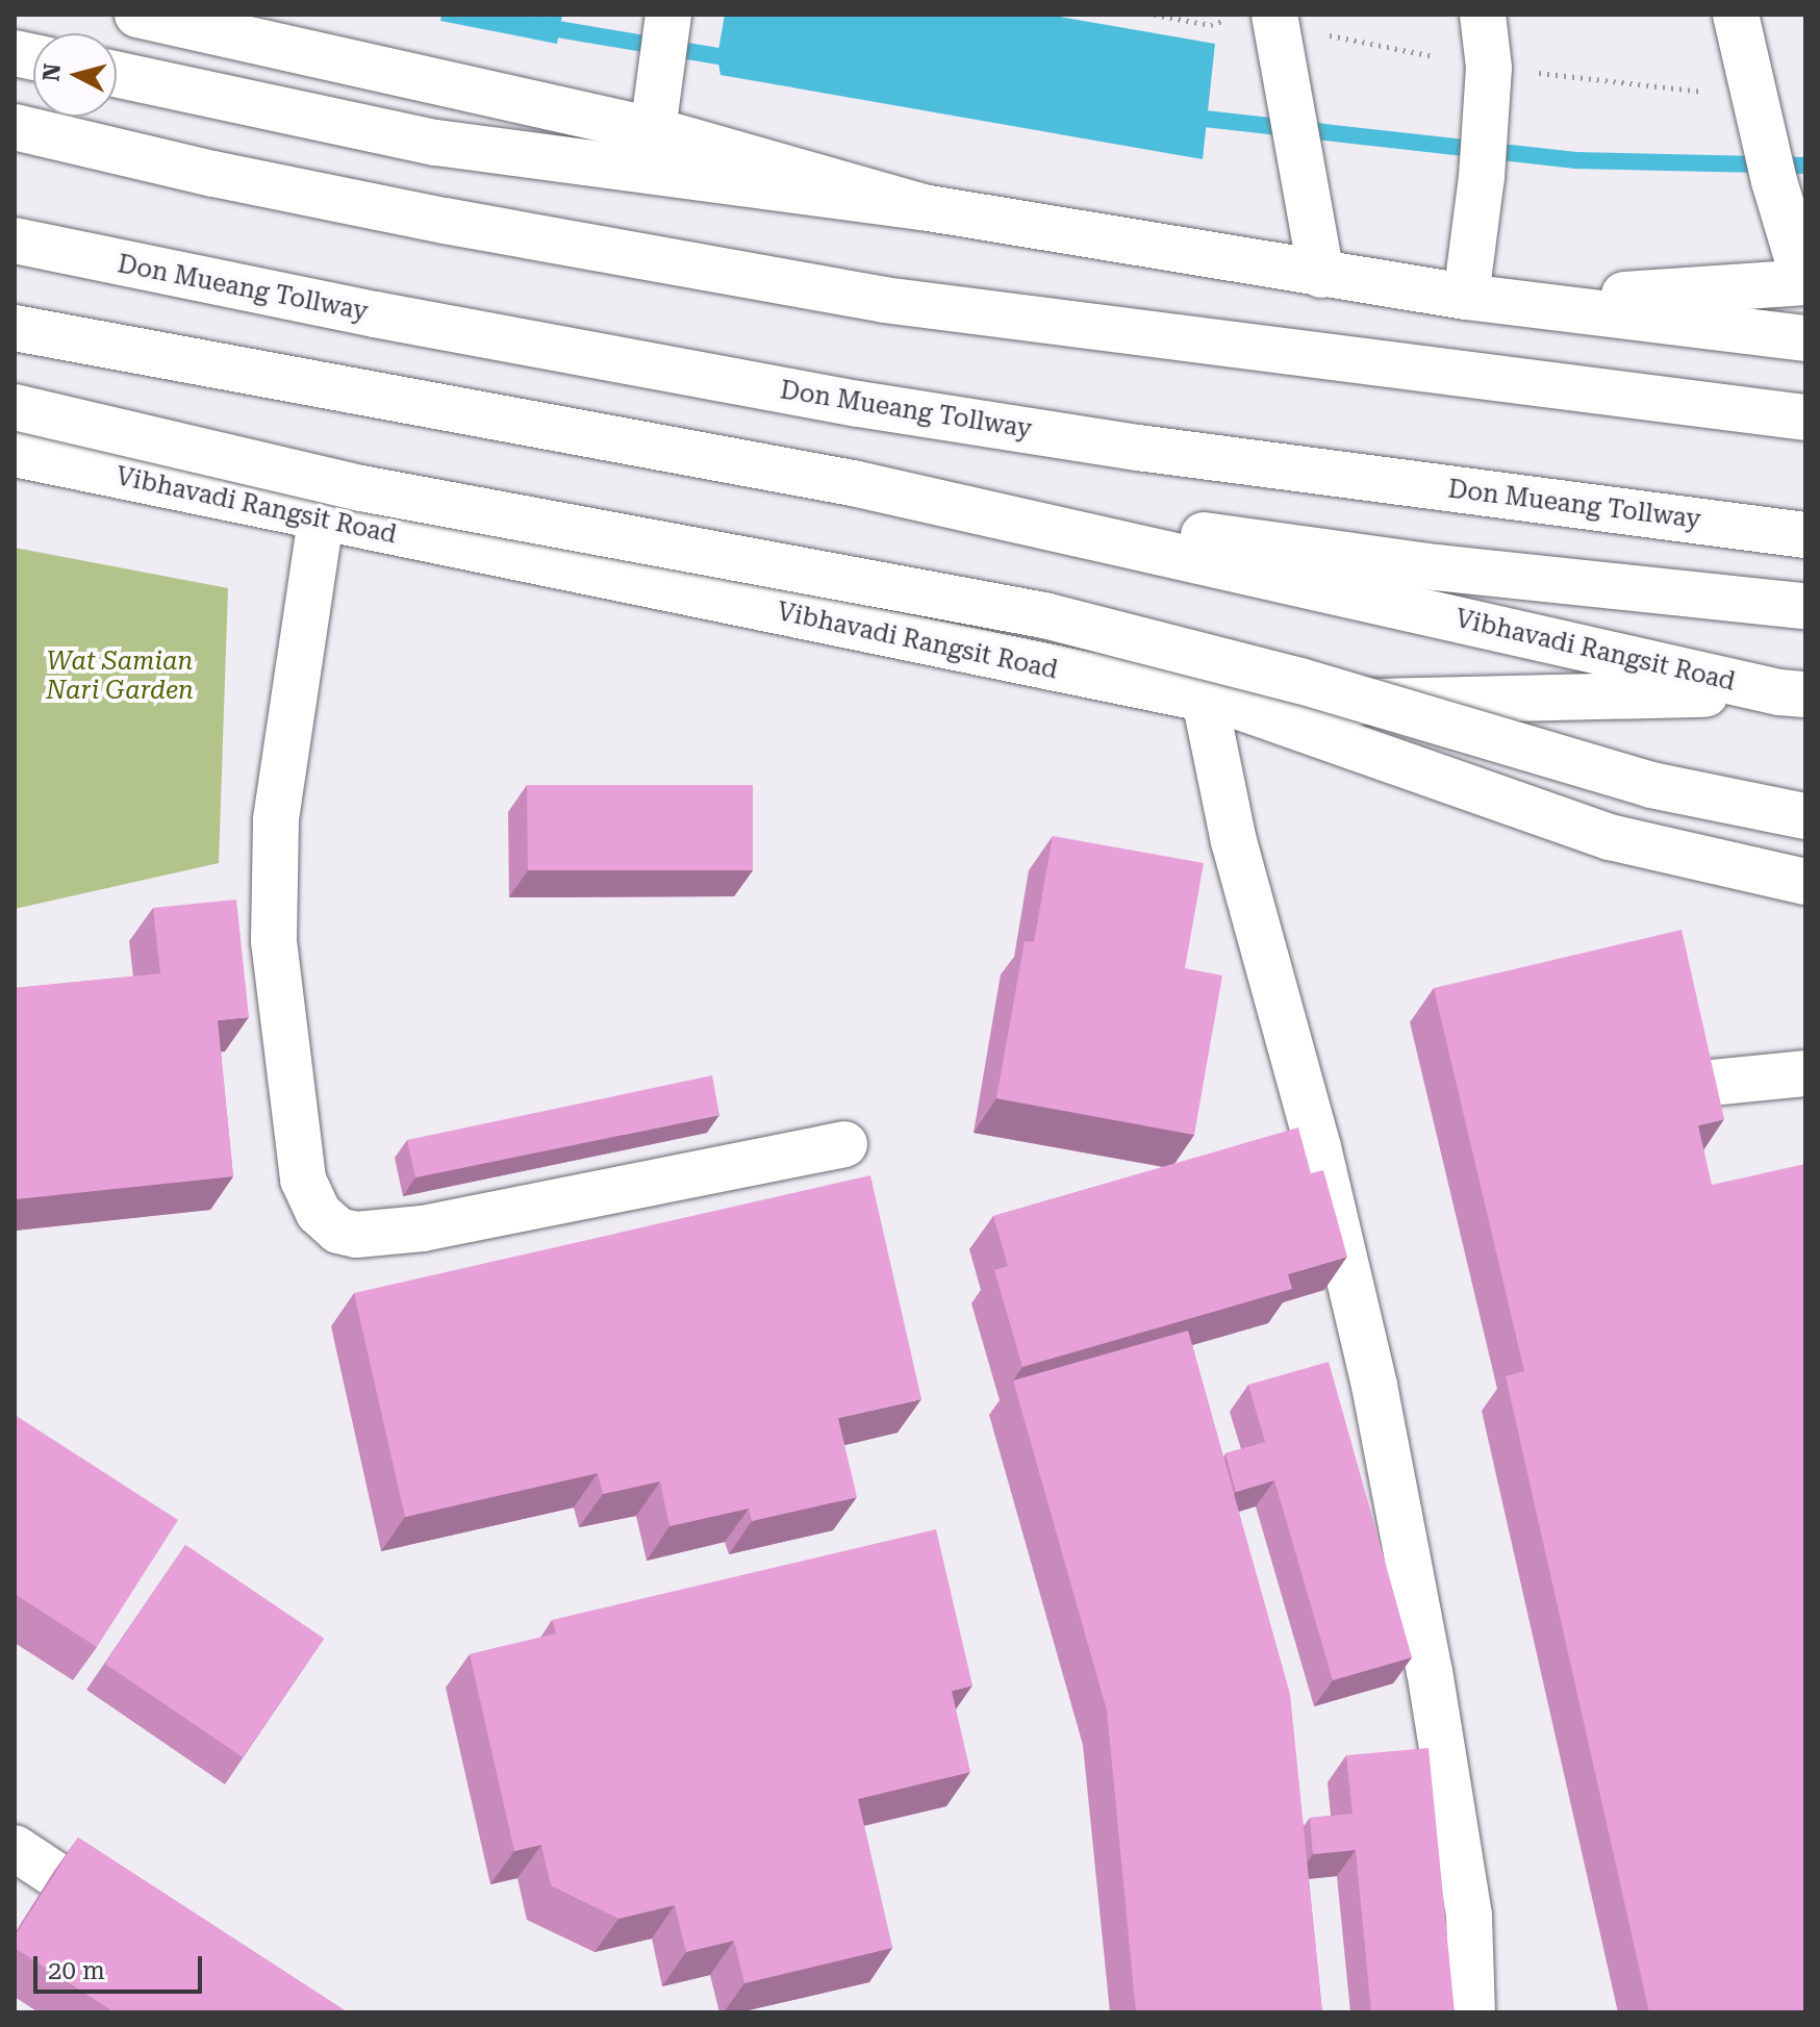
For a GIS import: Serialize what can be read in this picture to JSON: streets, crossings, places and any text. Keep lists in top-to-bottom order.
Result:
{
  "streets": {
    "main road": ["Don Mueang Tollway", "Vibhavadi Rangsit Road"]
  },
  "parks": ["Wat Samian Nari Garden"],
  "scale_bar": "20 m",
  "north": "left"
}
